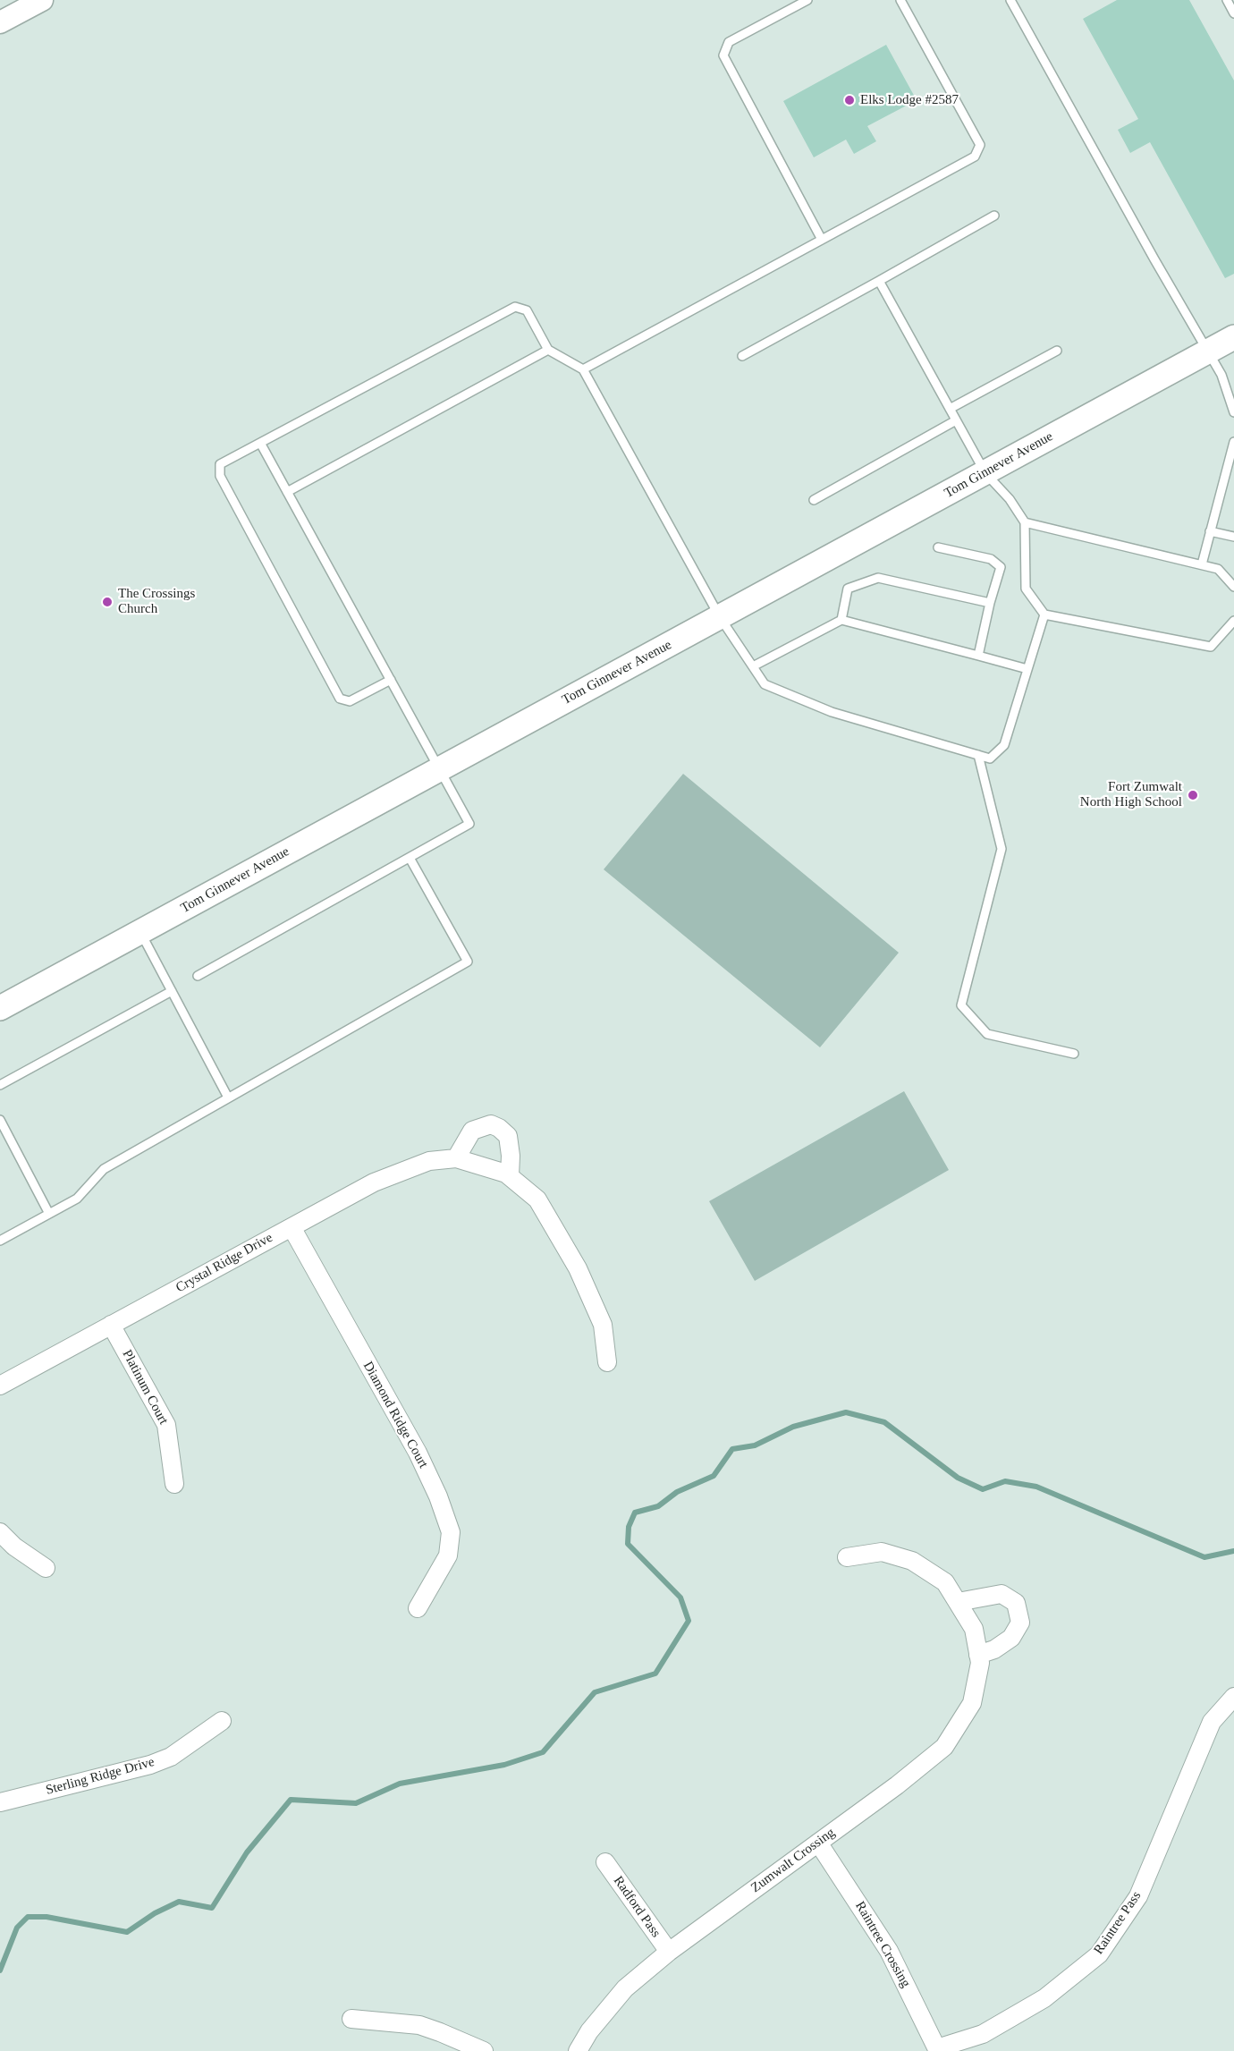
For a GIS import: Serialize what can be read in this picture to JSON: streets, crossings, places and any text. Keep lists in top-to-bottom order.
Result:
{
  "streets": {
    "main road": ["Tom Ginnever Avenue"],
    "street": [
      "Crystal Ridge Drive",
      "Platinum Court",
      "Diamond Ridge Court",
      "Sterling Ridge Drive",
      "Zumwalt Crossing",
      "Radford Pass",
      "Raintree Pass",
      "Raintree Crossing"
    ]
  },
  "crossings": [
    ["Crystal Ridge Drive", "Platinum Court"],
    ["Crystal Ridge Drive", "Diamond Ridge Court"],
    ["Zumwalt Crossing", "Radford Pass"],
    ["Zumwalt Crossing", "Raintree Crossing"],
    ["Raintree Pass", "Raintree Crossing"]
  ],
  "places": ["Elks Lodge #2587", "The Crossings Church", "Fort Zumwalt North High School"]
}
